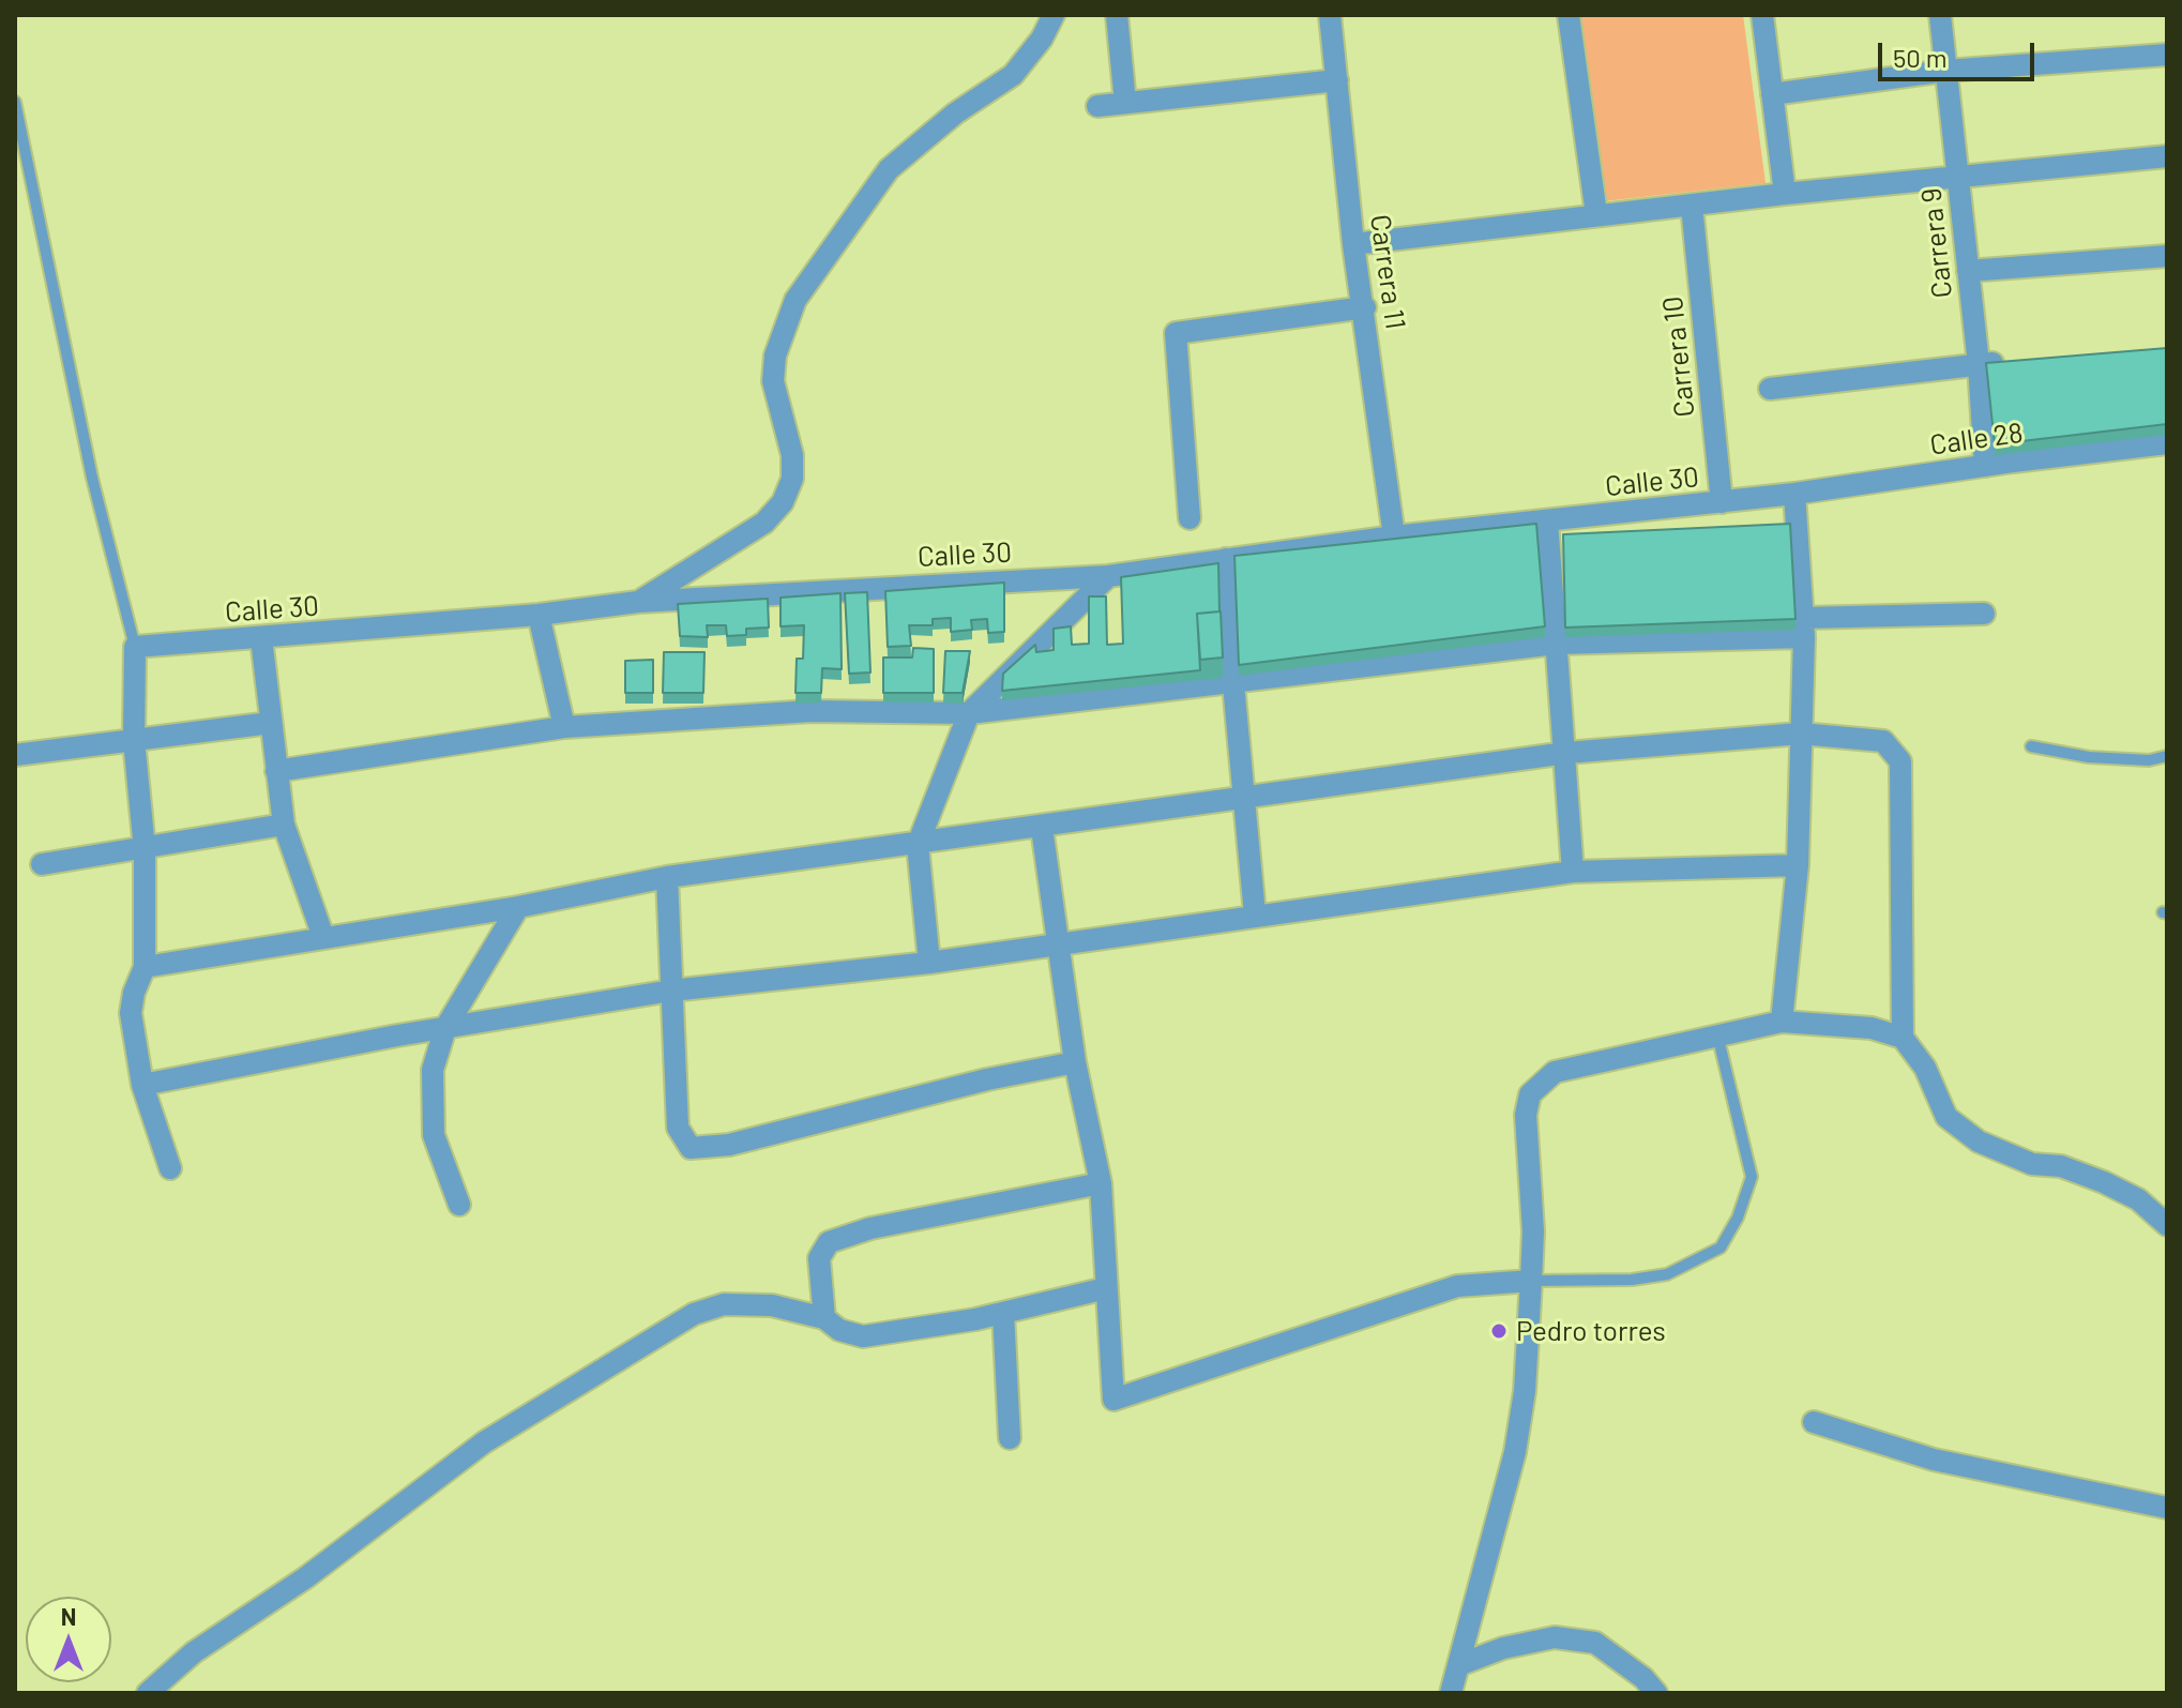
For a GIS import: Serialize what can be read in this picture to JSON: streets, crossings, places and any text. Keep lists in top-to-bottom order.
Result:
{
  "streets": {
    "street": [
      "Carrera 9",
      "Carrera 11",
      "Carrera 10",
      "Calle 28",
      "Calle 30"
    ]
  },
  "crossings": [
    ["Carrera 9", "Calle 28"],
    ["Carrera 11", "Calle 30"],
    ["Carrera 10", "Calle 30"],
    ["Calle 28", "Calle 30"]
  ],
  "places": ["Pedro torres"],
  "scale_bar": "50 m",
  "north": "top"
}
